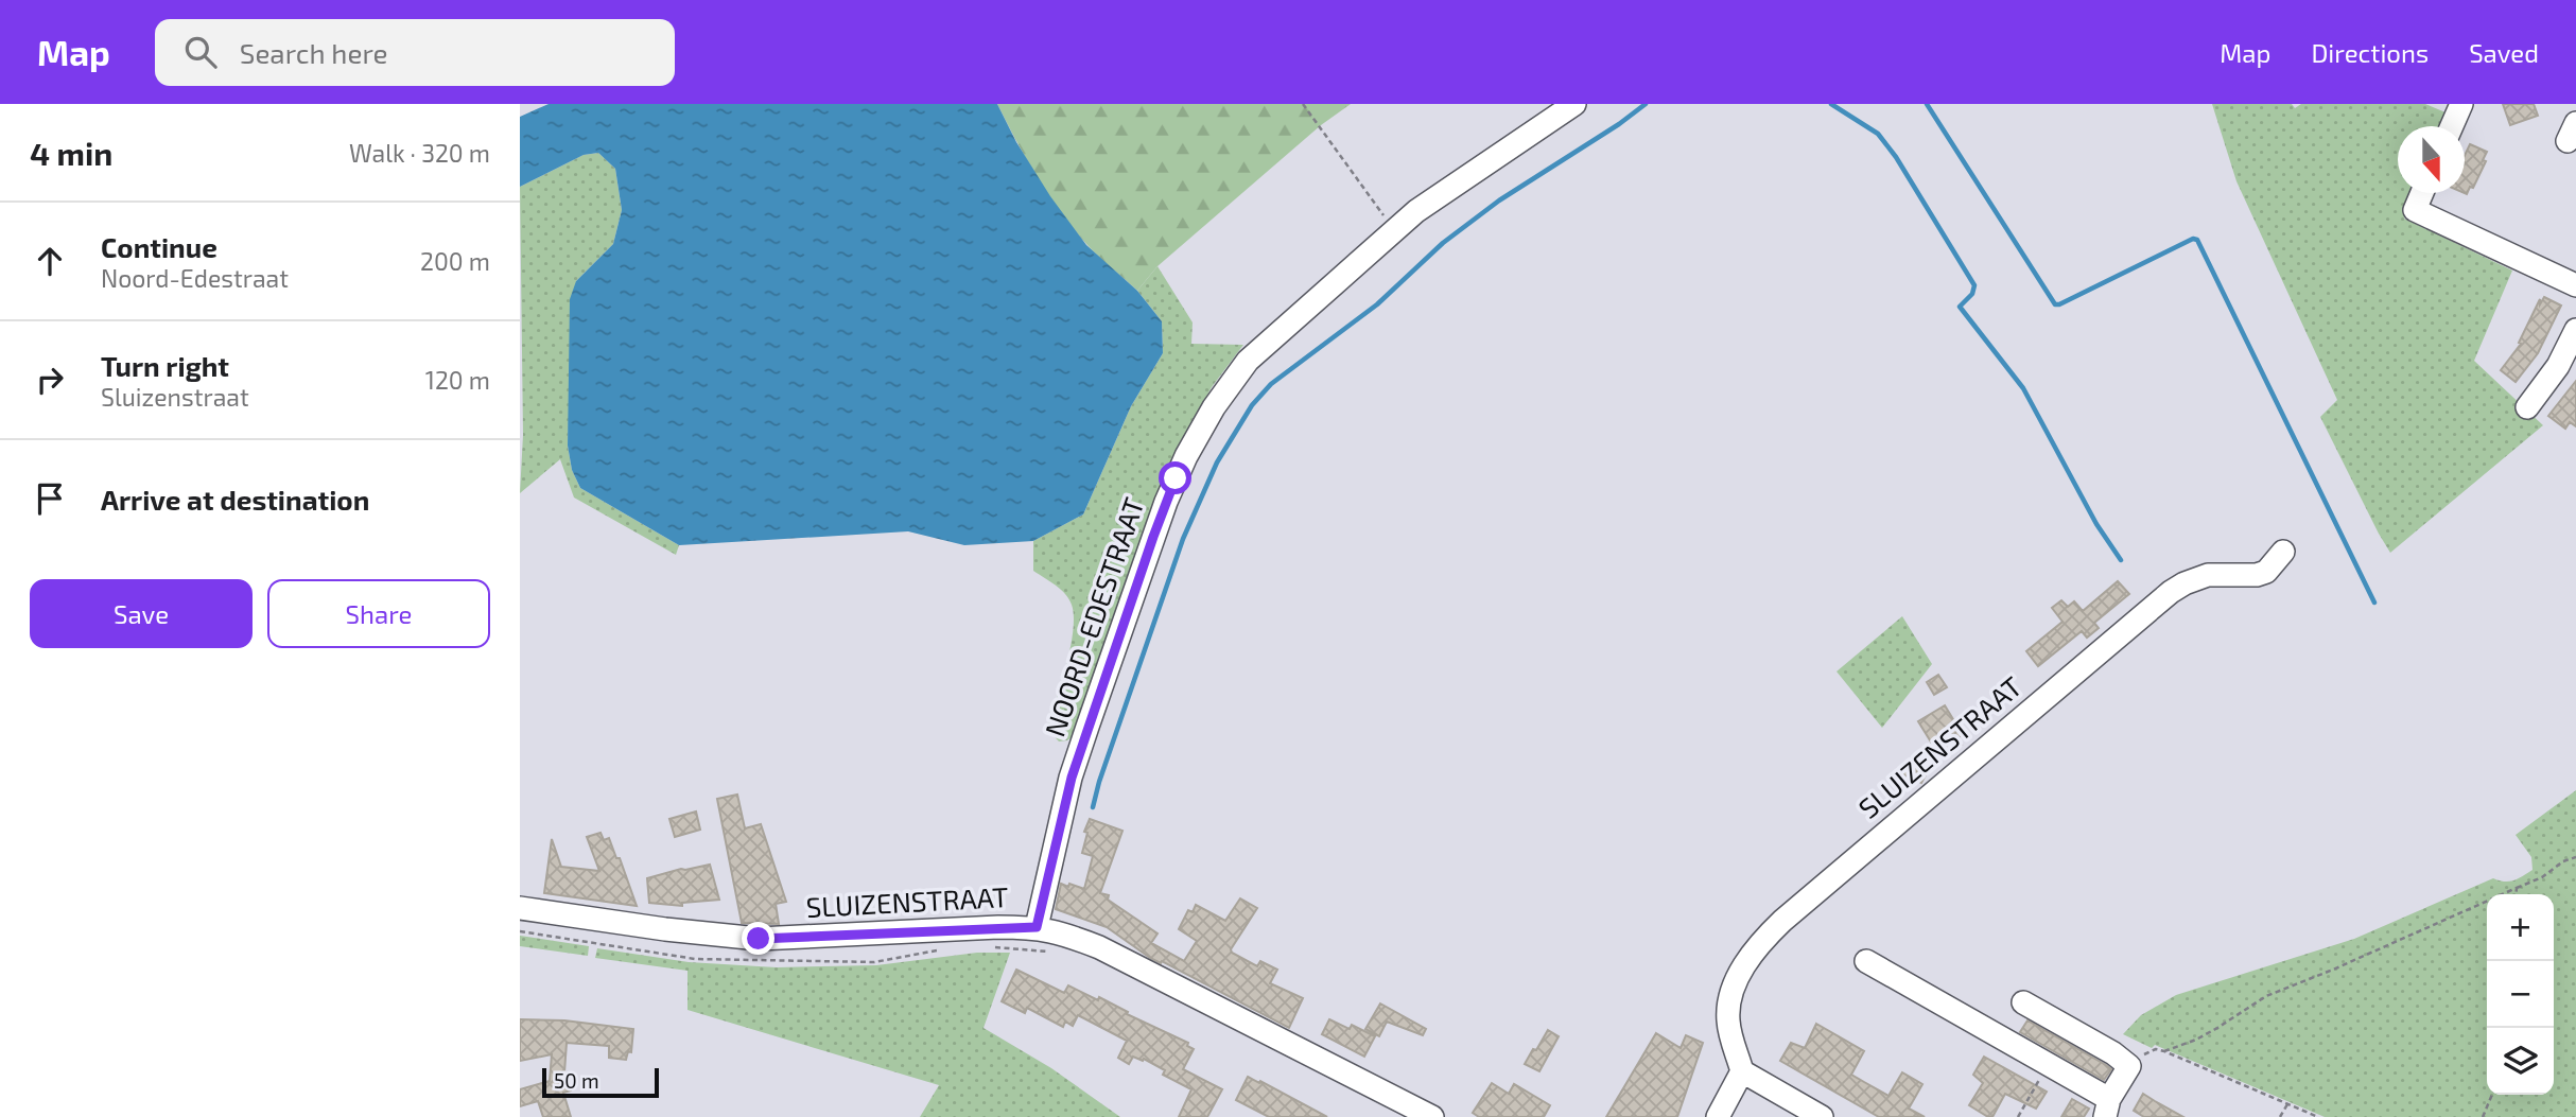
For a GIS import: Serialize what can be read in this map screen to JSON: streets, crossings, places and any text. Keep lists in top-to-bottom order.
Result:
{
  "streets": {
    "street": ["NOORD-EDESTRAAT", "SLUIZENSTRAAT"]
  },
  "crossings": [
    ["NOORD-EDESTRAAT", "SLUIZENSTRAAT"]
  ],
  "scale_bar": "50 m",
  "north": "bottom",
  "page": {
    "header": "Map",
    "search": "Search here",
    "nav": ["Map", "Directions", "Saved"],
    "heading": ["4 min", "Walk · 320 m"],
    "list": [
      ["Continue", "Noord-Edestraat", "200 m"],
      ["Turn right", "Sluizenstraat", "120 m"],
      "Arrive at destination"
    ],
    "buttons": ["Save", "Share"],
    "map_buttons": ["+", "−"],
    "scale": "50 m"
  }
}
